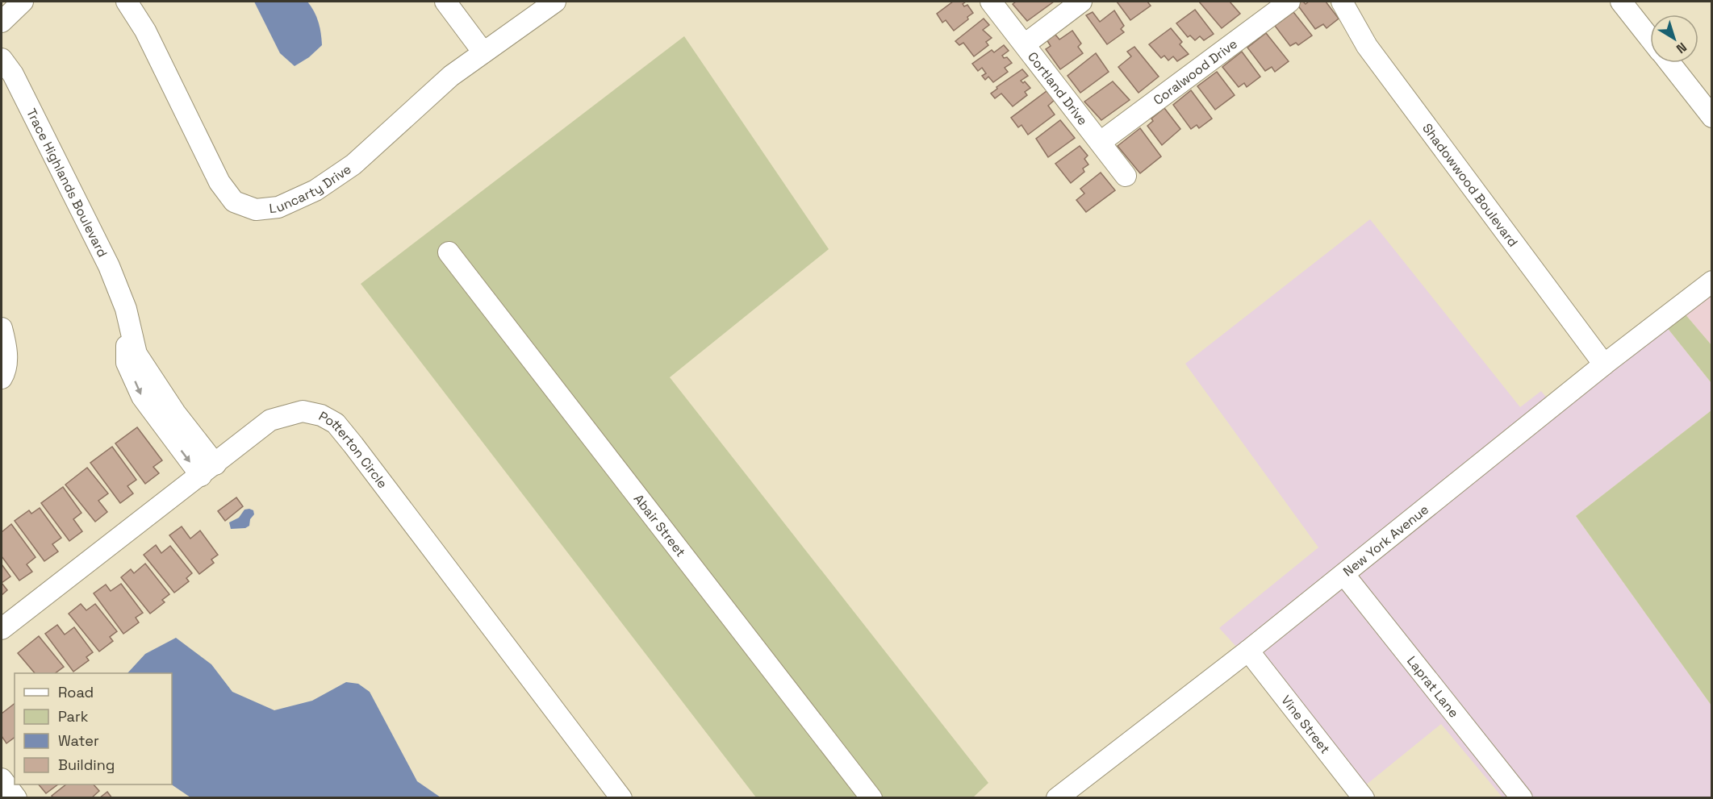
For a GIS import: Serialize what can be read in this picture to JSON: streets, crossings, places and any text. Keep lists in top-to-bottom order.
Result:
{
  "streets": {
    "street": [
      "Coralwood Drive",
      "Cortland Drive",
      "Trace Highlands Boulevard",
      "Shadowwood Boulevard",
      "Luncarty Drive",
      "Potterton Circle",
      "Abair Street",
      "New York Avenue",
      "Laprat Lane",
      "Vine Street"
    ]
  },
  "crossings": [
    ["Coralwood Drive", "Cortland Drive"],
    ["Trace Highlands Boulevard", "Potterton Circle"],
    ["Shadowwood Boulevard", "New York Avenue"],
    ["New York Avenue", "Laprat Lane"],
    ["New York Avenue", "Vine Street"]
  ],
  "legend": [
    "Road",
    "Park",
    "Water",
    "Building"
  ],
  "north": "bottom right"
}
